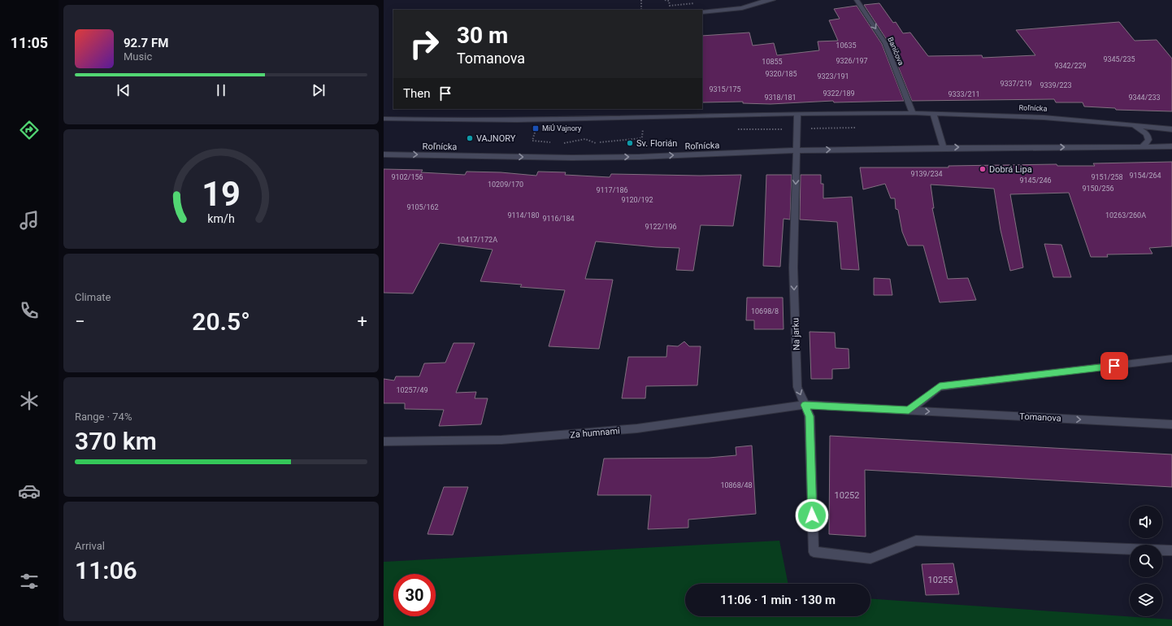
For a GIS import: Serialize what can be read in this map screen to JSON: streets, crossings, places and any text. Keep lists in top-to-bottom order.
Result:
{
  "streets": {
    "street": [
      "Baničova",
      "Roľnícka",
      "Na jarku",
      "Tomanova",
      "Za humnami"
    ]
  },
  "crossings": [
    ["Baničova", "Roľnícka"],
    ["Roľnícka", "Na jarku"],
    ["Na jarku", "Tomanova"],
    ["Na jarku", "Za humnami"],
    ["Tomanova", "Za humnami"]
  ],
  "one_way": ["Baničova"],
  "places": {
    "transit": ["MiÚ Vajnory"],
    "other": ["VAJNORY", "Sv. Florián", "Dobrá Lipa"]
  },
  "house_numbers": [
    "10635",
    "9345/235",
    "9326/197",
    "10855",
    "9342/229",
    "9320/185",
    "9323/191",
    "9337/219",
    "9339/223",
    "9315/175",
    "9322/189",
    "9333/211",
    "9318/181",
    "9344/233",
    "9139/234",
    "9154/264",
    "9102/156",
    "9151/258",
    "9145/246",
    "10209/170",
    "9150/256",
    "9117/186",
    "9120/192",
    "9105/162",
    "9114/180",
    "10263/260A",
    "9116/184",
    "9122/196",
    "10417/172A",
    "10698/8",
    "10257/49",
    "10868/48",
    "10252",
    "10255"
  ],
  "page": {
    "tabs": "11:05",
    "turn": ["30 m", "Tomanova"],
    "song": ["92.7 FM", "Music"],
    "then": "Then",
    "tile": [
      "Climate",
      ["Range · 74%", "370 km"],
      ["Arrival", "11:06"]
    ],
    "heat": ["−", "20.5°", "+"],
    "limit": "30",
    "trip": "11:06 · 1 min · 130 m",
    "gauge": ["19", "km/h"]
  }
}
